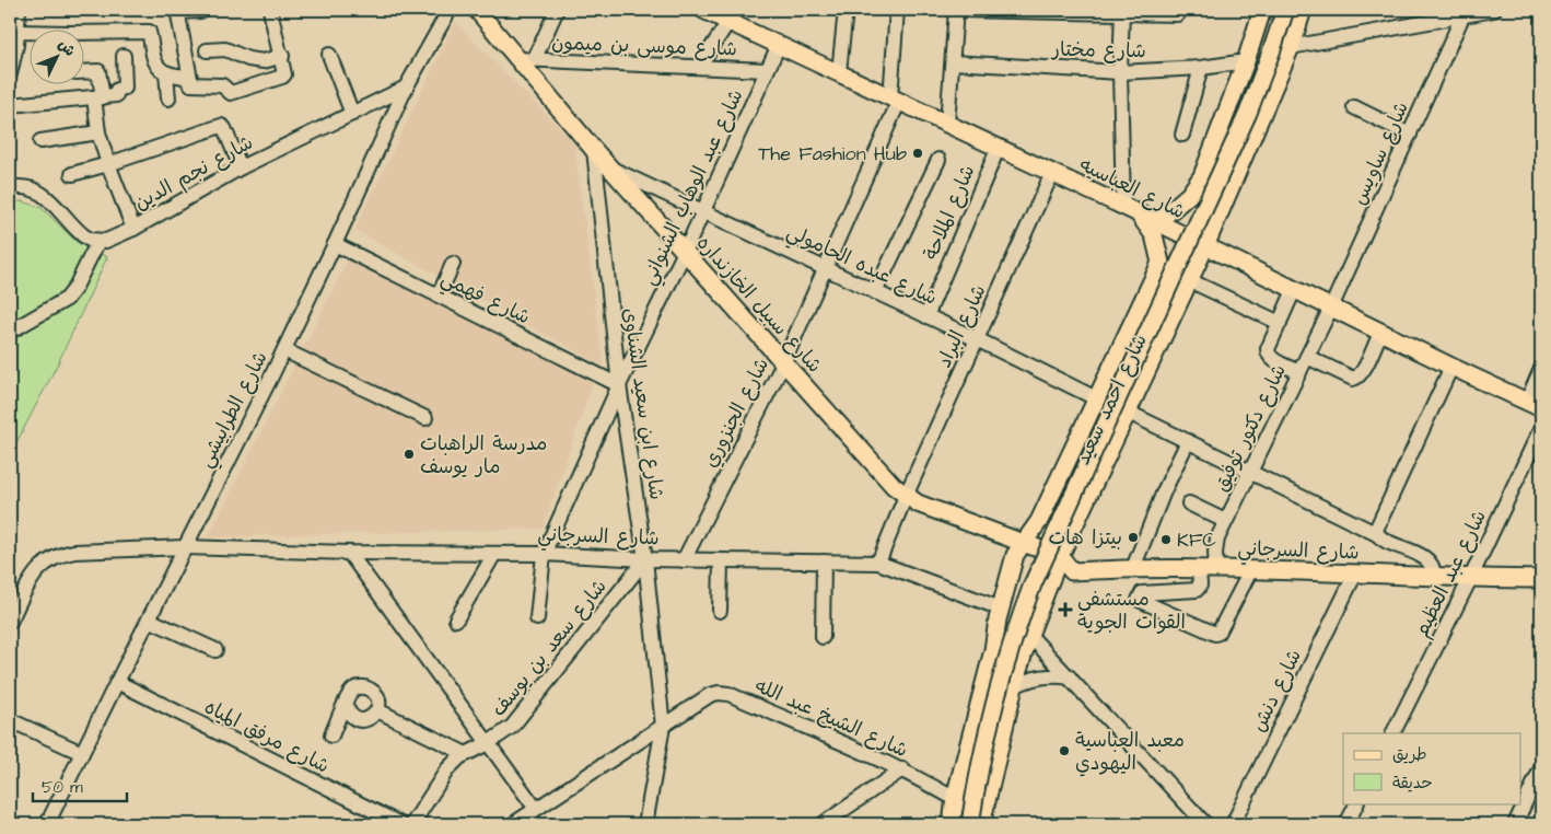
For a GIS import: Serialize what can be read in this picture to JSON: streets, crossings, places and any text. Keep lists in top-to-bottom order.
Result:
{
  "streets": {
    "main road": [
      "شارع العباسيه",
      "شارع سبيل الخازنداره",
      "شارع احمد سعيد",
      "شارع السرجاني"
    ],
    "street": [
      "شارع موسى بن ميمون",
      "شارع مختار",
      "شارع ساويس",
      "شارع نجم الدين",
      "شارع عبد الوهاب الشنواني",
      "شارع الملاحة",
      "شارع عبده الحامولي",
      "شارع فهمي",
      "شارع البراد",
      "شارع ابن سعيد الشناوى",
      "شارع الطرابيشي",
      "شارع الجنزوري",
      "شارع دكتور توفيق",
      "شارع عبد العظيم",
      "شارع سعد بن يوسف",
      "شارع دنش",
      "شارع الشيخ عبد الله",
      "شارع مرفق المياه"
    ]
  },
  "crossings": [
    ["شارع موسى بن ميمون", "شارع عبد الوهاب الشنواني"],
    ["شارع موسى بن ميمون", "شارع سبيل الخازنداره"],
    ["شارع ساويس", "شارع العباسيه"],
    ["شارع ساويس", "شارع دكتور توفيق"],
    ["شارع نجم الدين", "شارع الطرابيشي"],
    ["شارع عبد الوهاب الشنواني", "شارع العباسيه"],
    ["شارع عبد الوهاب الشنواني", "شارع عبده الحامولي"],
    ["شارع عبد الوهاب الشنواني", "شارع فهمي"],
    ["شارع عبد الوهاب الشنواني", "شارع سبيل الخازنداره"],
    ["شارع عبد الوهاب الشنواني", "شارع ابن سعيد الشناوى"],
    ["شارع عبد الوهاب الشنواني", "شارع السرجاني"],
    ["شارع العباسيه", "شارع البراد"],
    ["شارع العباسيه", "شارع احمد سعيد"],
    ["شارع العباسيه", "شارع الجنزوري"],
    ["شارع العباسيه", "شارع دكتور توفيق"],
    ["شارع الملاحة", "شارع عبده الحامولي"],
    ["شارع عبده الحامولي", "شارع سبيل الخازنداره"],
    ["شارع عبده الحامولي", "شارع البراد"],
    ["شارع عبده الحامولي", "شارع احمد سعيد"],
    ["شارع عبده الحامولي", "شارع الجنزوري"],
    ["شارع فهمي", "شارع ابن سعيد الشناوى"],
    ["شارع فهمي", "شارع الطرابيشي"],
    ["شارع سبيل الخازنداره", "شارع البراد"],
    ["شارع سبيل الخازنداره", "شارع احمد سعيد"],
    ["شارع سبيل الخازنداره", "شارع ابن سعيد الشناوى"],
    ["شارع سبيل الخازنداره", "شارع الجنزوري"],
    ["شارع سبيل الخازنداره", "شارع السرجاني"],
    ["شارع البراد", "شارع السرجاني"],
    ["شارع احمد سعيد", "شارع السرجاني"],
    ["شارع احمد سعيد", "شارع الشيخ عبد الله"],
    ["شارع ابن سعيد الشناوى", "شارع السرجاني"],
    ["شارع ابن سعيد الشناوى", "شارع سعد بن يوسف"],
    ["شارع ابن سعيد الشناوى", "شارع الشيخ عبد الله"],
    ["شارع الطرابيشي", "شارع السرجاني"],
    ["شارع الطرابيشي", "شارع مرفق المياه"],
    ["شارع الجنزوري", "شارع السرجاني"],
    ["شارع دكتور توفيق", "شارع السرجاني"],
    ["شارع السرجاني", "شارع عبد العظيم"],
    ["شارع السرجاني", "شارع سعد بن يوسف"],
    ["شارع السرجاني", "شارع دنش"]
  ],
  "places": {
    "other": [
      "The Fashion Hub",
      "مدرسة الراهبات مار يوسف",
      "بيتزا هات",
      "KFC",
      "معبد العباسية اليهودي"
    ],
    "health": ["مستشفى القوات الجوية"]
  },
  "legend": ["طريق", "حديقة"],
  "scale_bar": "50 m",
  "north": "top right"
}
